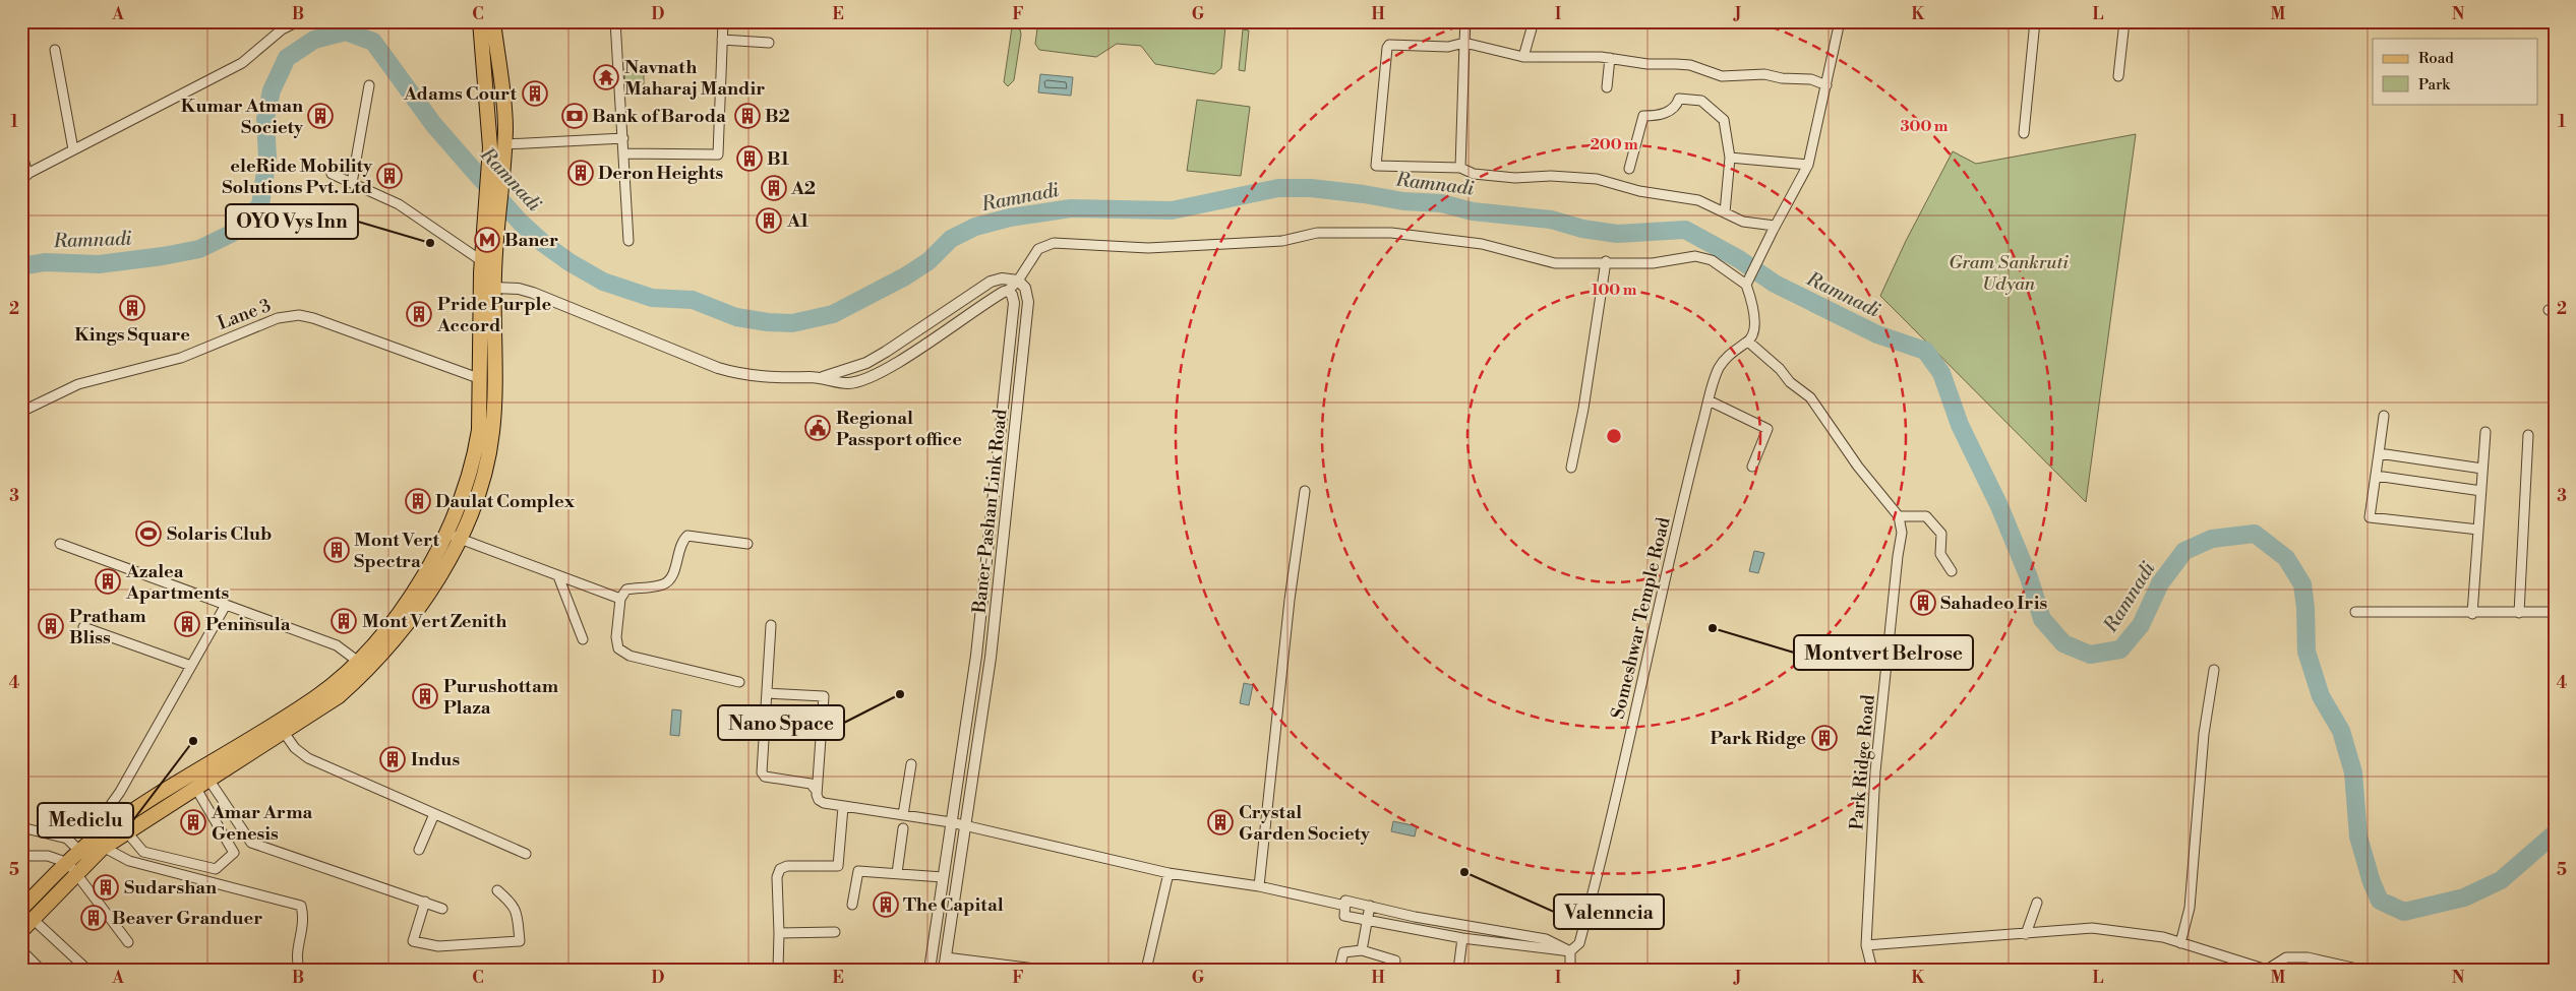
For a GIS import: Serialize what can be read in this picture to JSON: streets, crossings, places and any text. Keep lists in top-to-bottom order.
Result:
{
  "streets": {
    "street": [
      "Lane 3",
      "Baner-Pashan Link Road",
      "Someshwar Temple Road",
      "Park Ridge Road"
    ]
  },
  "water": ["Ramnadi"],
  "parks": ["Gram Sankruti Udyan"],
  "places": {
    "temple": ["Navnath Maharaj Mandir"],
    "building": [
      "Adams Court",
      "Kumar Atman Society",
      "B2",
      "B1",
      "Deron Heights",
      "eleRide Mobility Solutions Pvt. Ltd",
      "A2",
      "A1",
      "Kings Square",
      "Pride Purple Accord",
      "Daulat Complex",
      "Mont Vert Spectra",
      "Azalea Apartments",
      "Sahadeo Iris",
      "Mont Vert Zenith",
      "Peninsula",
      "Pratham Bliss",
      "Purushottam Plaza",
      "Park Ridge",
      "Indus",
      "Amar Arma Genesis",
      "Crystal Garden Society",
      "Sudarshan",
      "The Capital",
      "Beaver Granduer"
    ],
    "bank": ["Bank of Baroda"],
    "metro station": ["Baner"],
    "other": [
      "OYO Vys Inn",
      "Montvert Belrose",
      "Nano Space",
      "Mediclu",
      "Valenncia"
    ],
    "public building": ["Regional Passport office"],
    "sports": ["Solaris Club"]
  },
  "legend": ["Road", "Park"],
  "grid": {
    "columns": [
      "A",
      "B",
      "C",
      "D",
      "E",
      "F",
      "G",
      "H",
      "I",
      "J",
      "K",
      "L",
      "M",
      "N"
    ],
    "rows": [
      "1",
      "2",
      "3",
      "4",
      "5"
    ]
  },
  "rings": ["300 m", "200 m", "100 m"]
}
